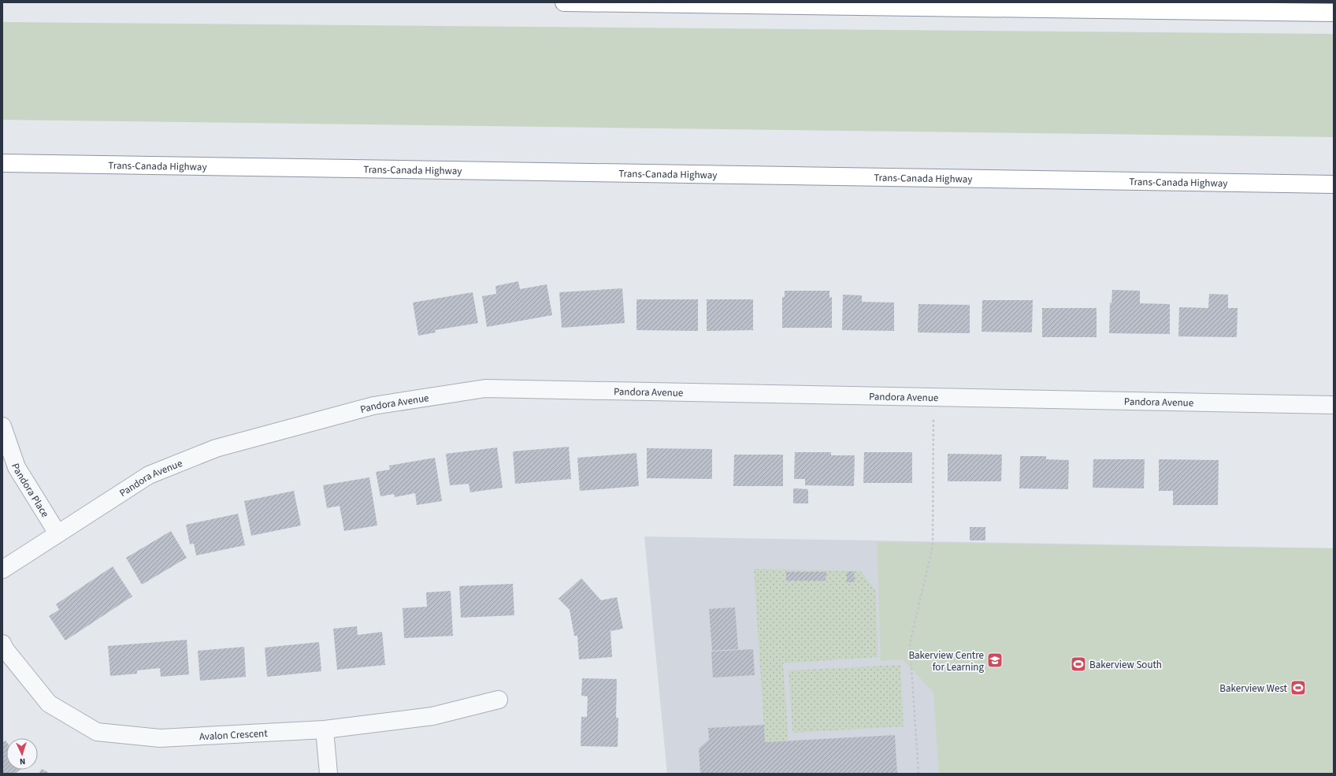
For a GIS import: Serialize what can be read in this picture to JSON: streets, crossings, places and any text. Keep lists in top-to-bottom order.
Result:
{
  "streets": {
    "highway": ["Trans-Canada Highway"],
    "street": ["Pandora Avenue", "Pandora Place", "Avalon Crescent"]
  },
  "crossings": [
    ["Pandora Avenue", "Pandora Place"]
  ],
  "places": {
    "school or university": ["Bakerview Centre for Learning"],
    "sports": ["Bakerview South", "Bakerview West"]
  },
  "north": "bottom"
}
